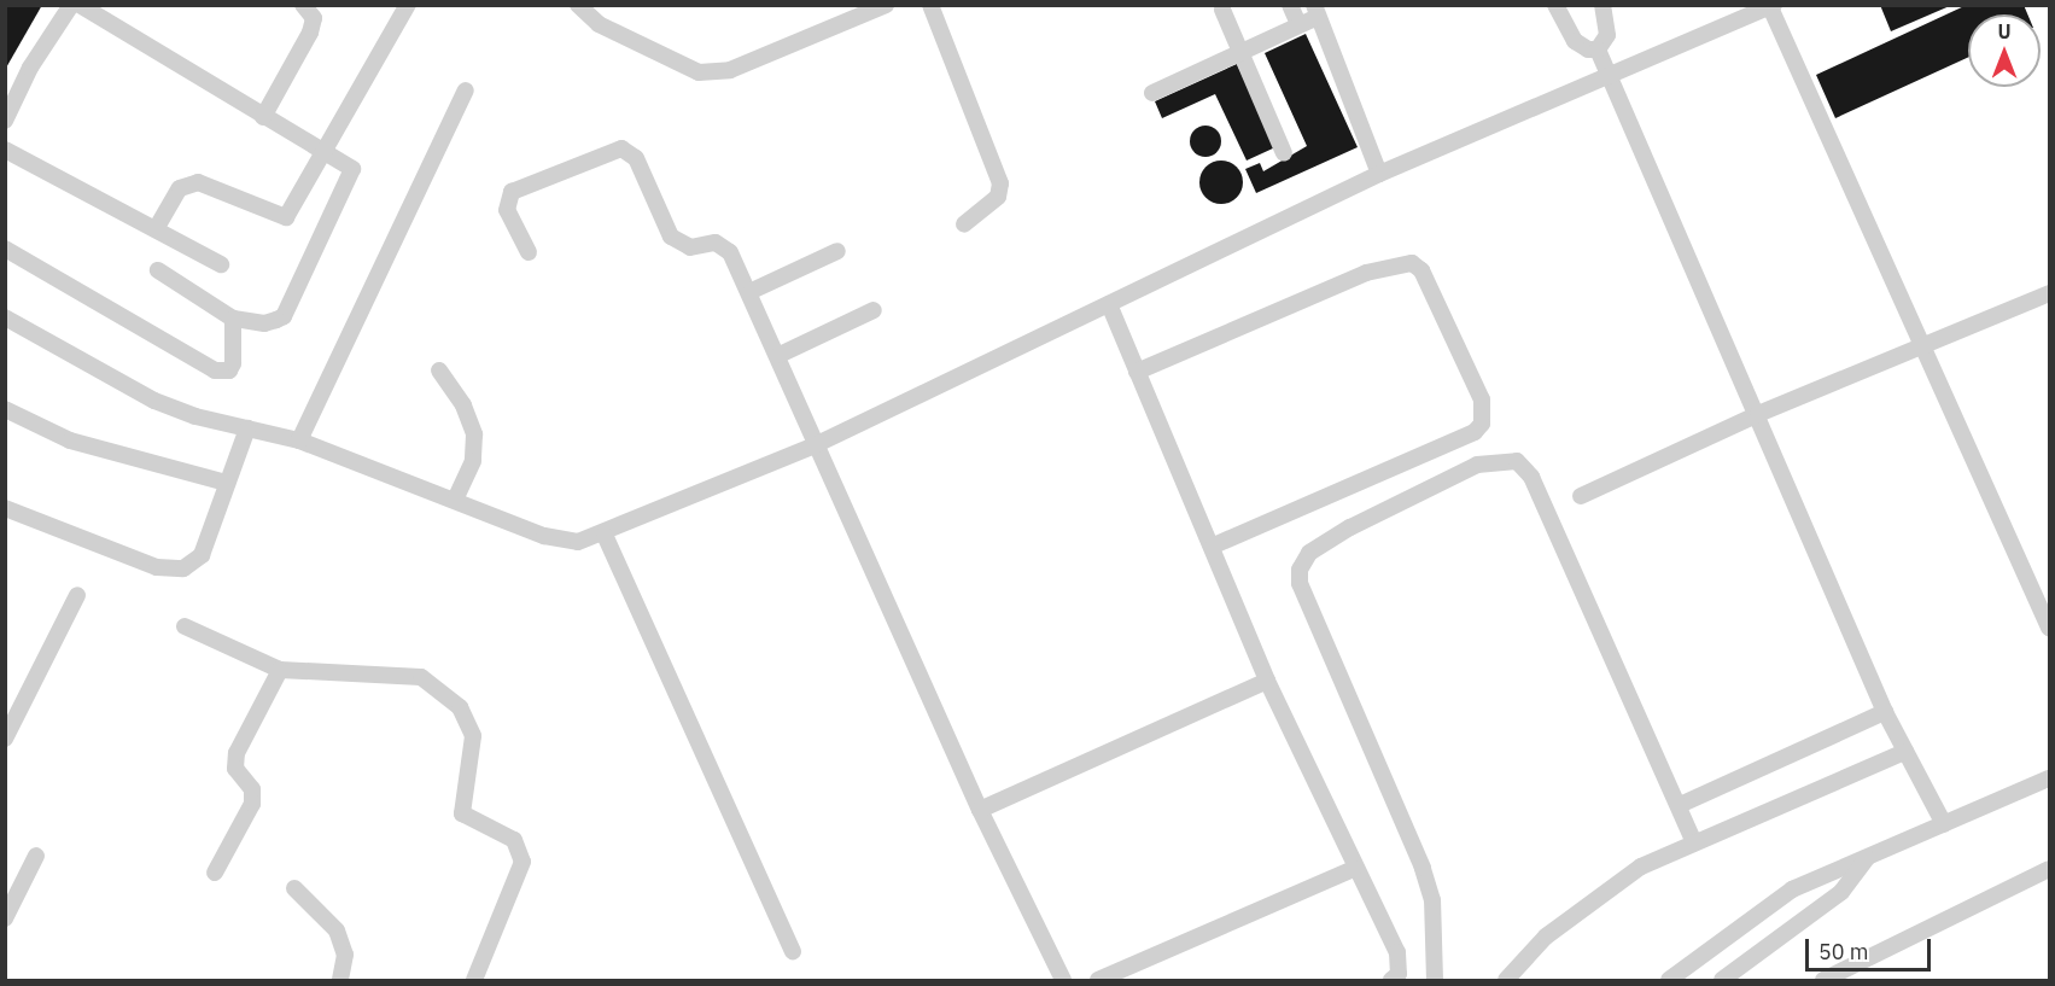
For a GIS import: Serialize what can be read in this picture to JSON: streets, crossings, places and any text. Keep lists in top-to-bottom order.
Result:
{
  "scale_bar": "50 m",
  "north": "top"
}
